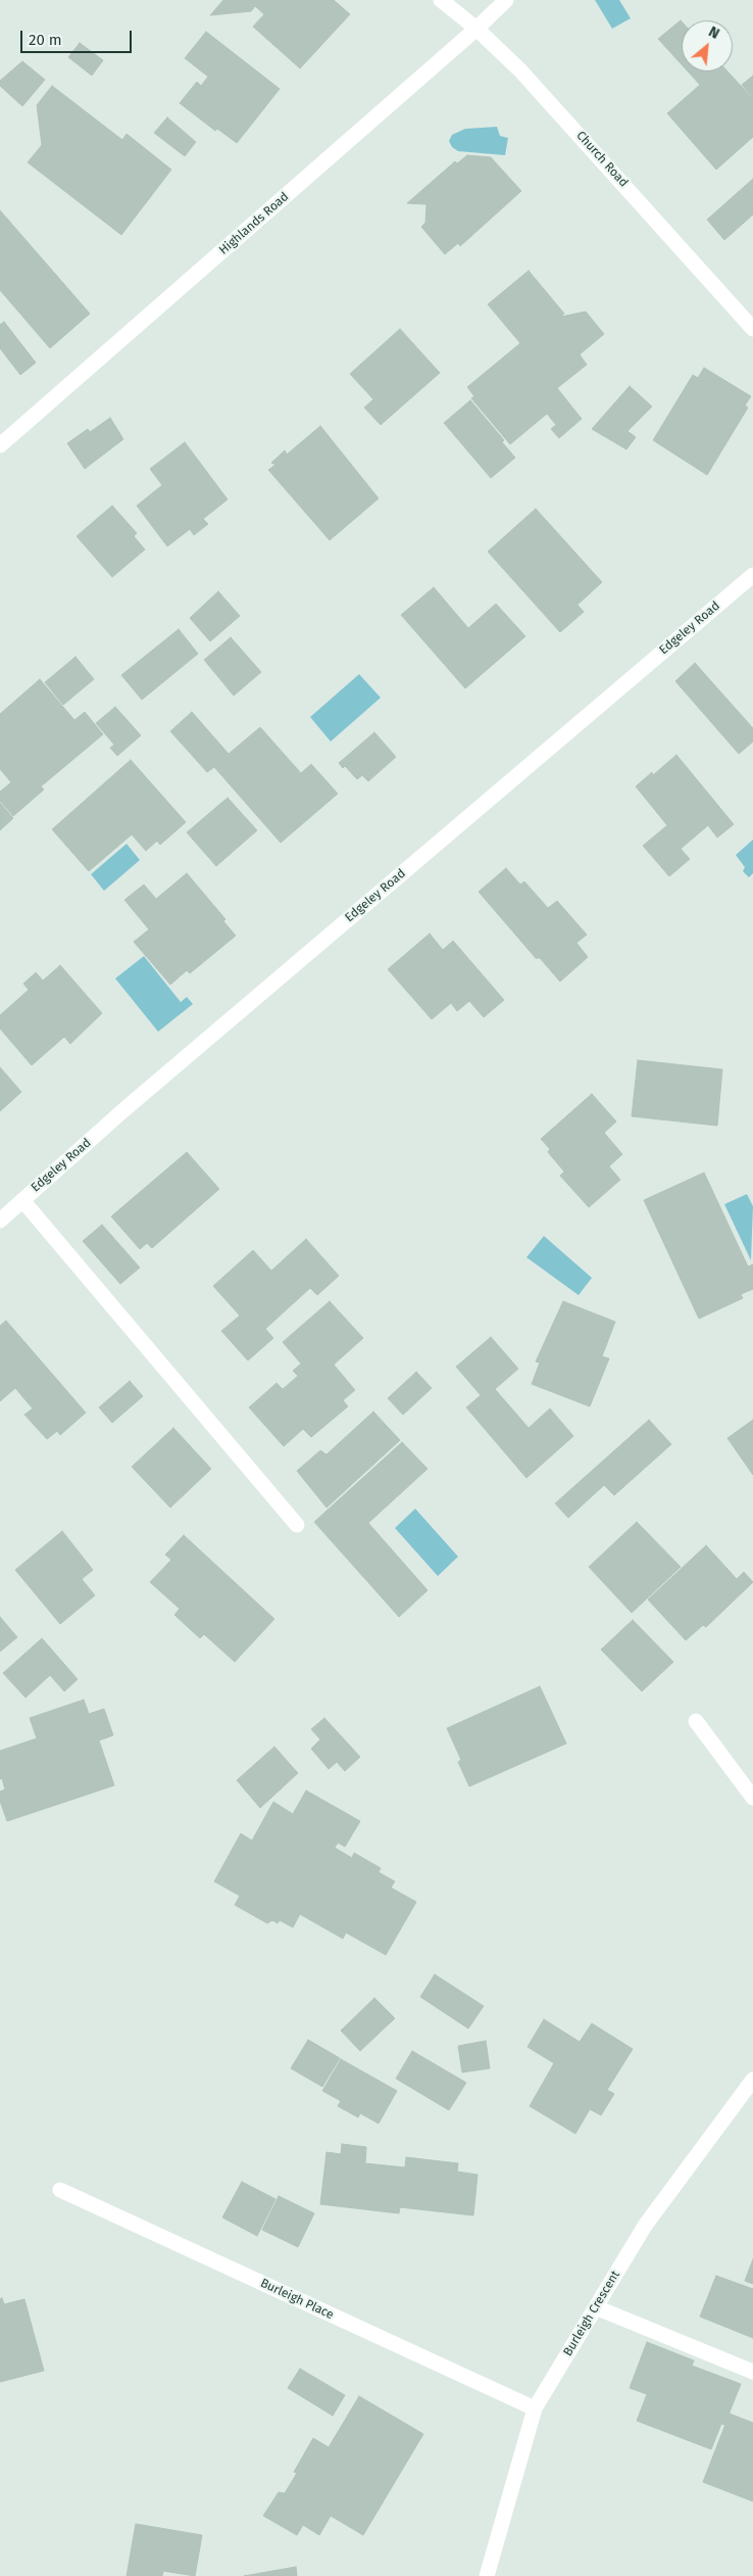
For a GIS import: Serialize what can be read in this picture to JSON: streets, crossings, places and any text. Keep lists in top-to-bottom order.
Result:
{
  "streets": {
    "street": [
      "Church Road",
      "Highlands Road",
      "Edgeley Road",
      "Burleigh Place",
      "Burleigh Crescent"
    ]
  },
  "crossings": [
    ["Church Road", "Highlands Road"],
    ["Burleigh Place", "Burleigh Crescent"]
  ],
  "scale_bar": "20 m",
  "north": "top right"
}
